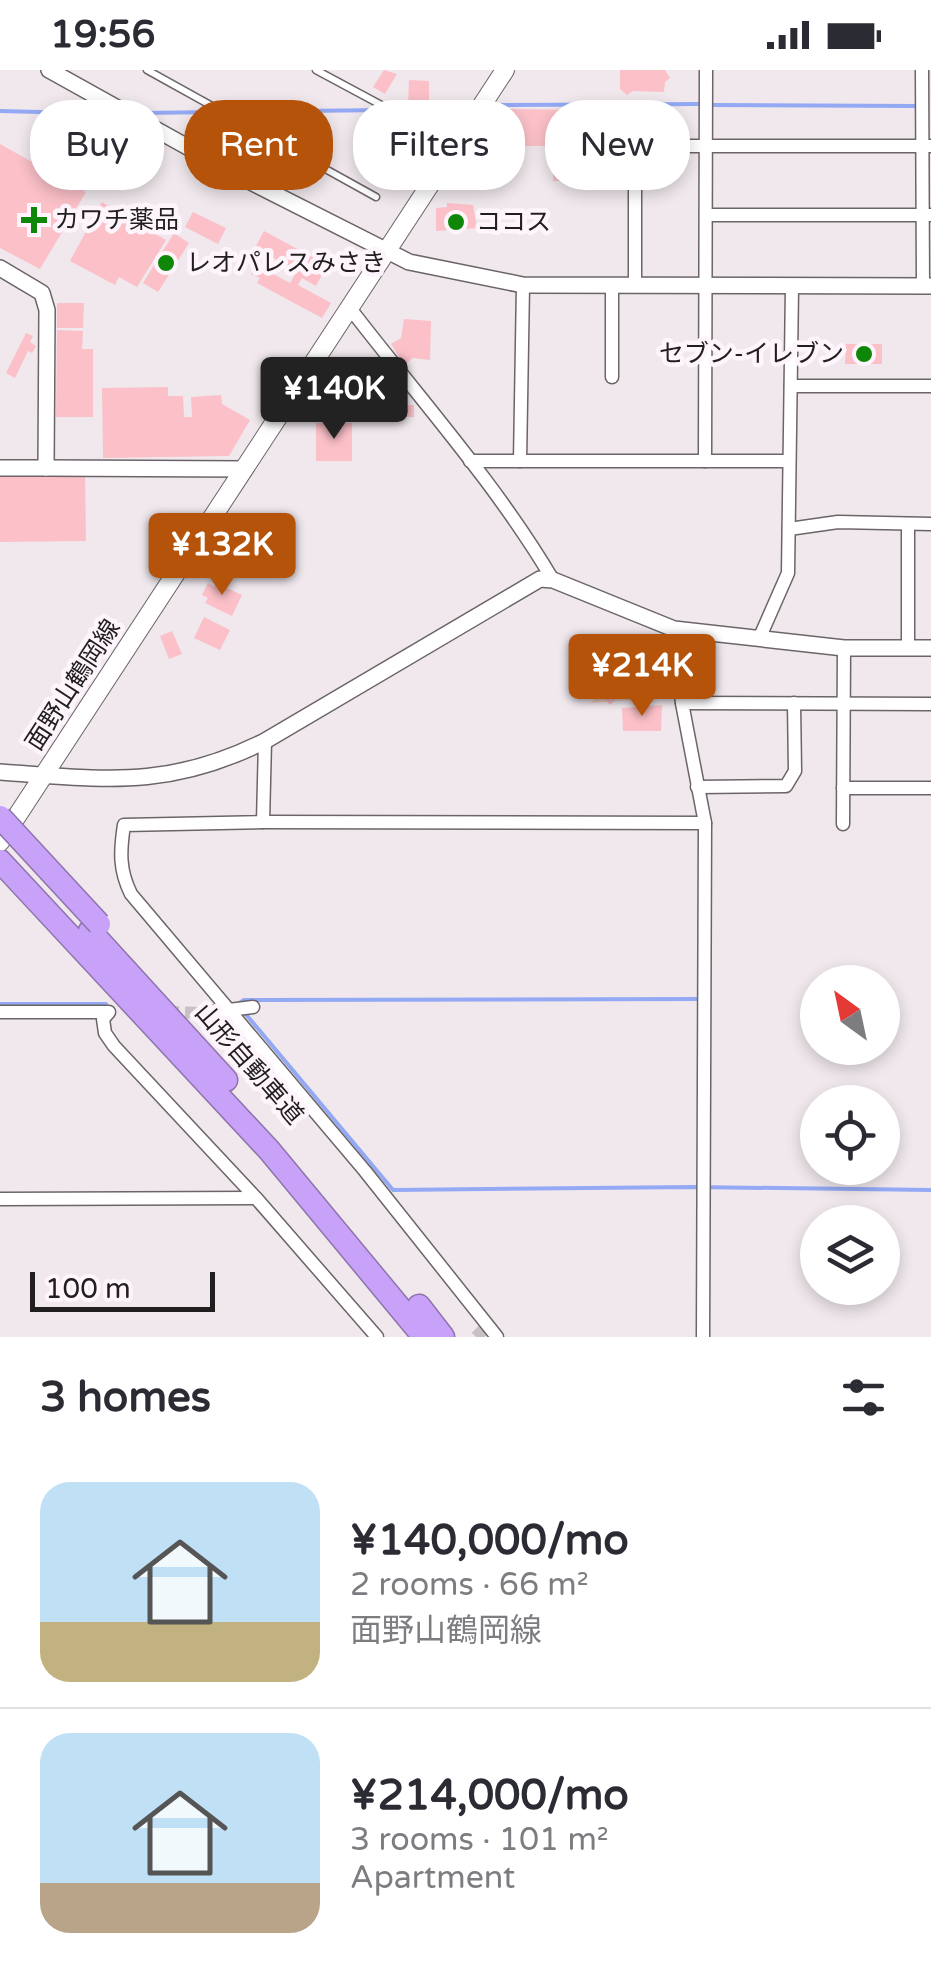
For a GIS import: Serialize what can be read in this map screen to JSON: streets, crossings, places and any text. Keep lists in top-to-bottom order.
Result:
{
  "streets": {
    "highway": ["山形自動車道"],
    "main road": ["面野山鶴岡線"]
  },
  "crossings": [
    ["面野山鶴岡線", "山形自動車道"]
  ],
  "places": {
    "health": ["カワチ薬品"],
    "other": ["ココス", "レオパレスみさき", "セブン-イレブン"]
  },
  "scale_bar": "100 m",
  "north": "top left",
  "page": {
    "status": "19:56",
    "chip": [
      "Buy",
      "Rent",
      "Filters",
      "New"
    ],
    "price": ["¥140K", "¥132K", "¥214K"],
    "scale": "100 m",
    "heading": "3 homes",
    "list": [
      {
        "name": "¥140,000/mo",
        "note": "2 rooms · 66 m² · 面野山鶴岡線"
      },
      {
        "name": "¥214,000/mo",
        "note": "3 rooms · 101 m² · Apartment"
      }
    ]
  }
}
